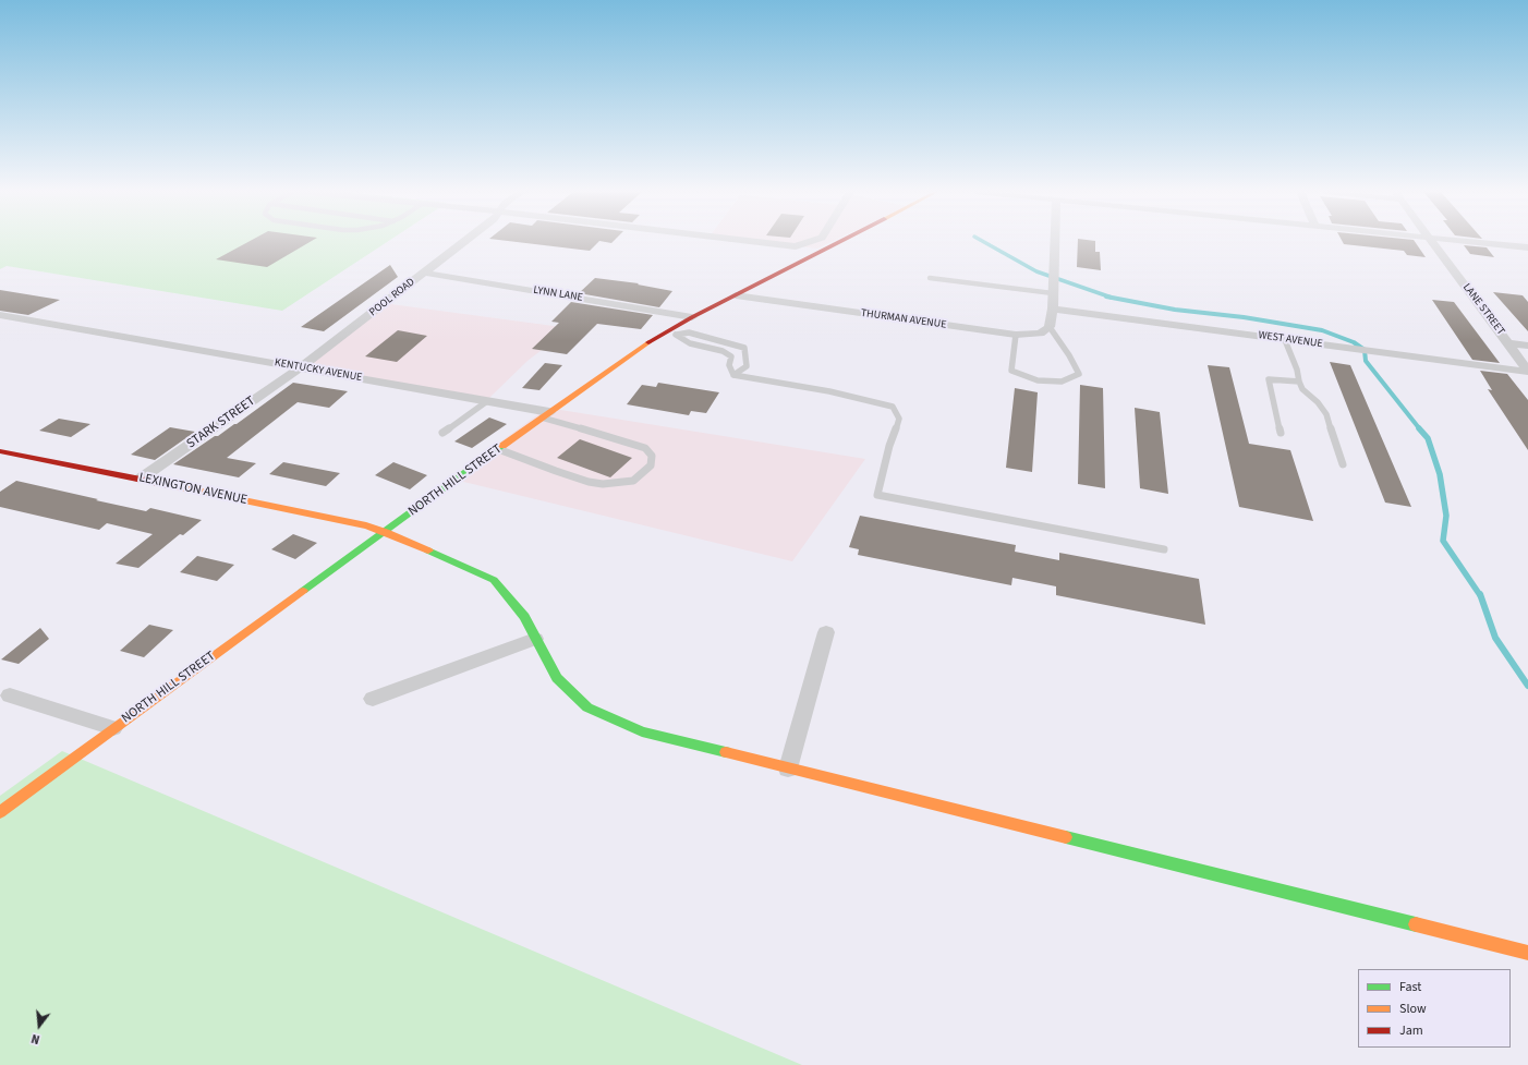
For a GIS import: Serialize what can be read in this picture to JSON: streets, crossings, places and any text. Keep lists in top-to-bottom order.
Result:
{
  "streets": {
    "street": [
      "LYNN LANE",
      "POOL ROAD",
      "LANE STREET",
      "THURMAN AVENUE",
      "WEST AVENUE",
      "KENTUCKY AVENUE",
      "STARK STREET",
      "NORTH HILL STREET",
      "LEXINGTON AVENUE"
    ]
  },
  "crossings": [
    ["LYNN LANE", "POOL ROAD"],
    ["LYNN LANE", "NORTH HILL STREET"],
    ["POOL ROAD", "KENTUCKY AVENUE"],
    ["POOL ROAD", "STARK STREET"],
    ["LANE STREET", "WEST AVENUE"],
    ["THURMAN AVENUE", "NORTH HILL STREET"],
    ["KENTUCKY AVENUE", "STARK STREET"],
    ["KENTUCKY AVENUE", "NORTH HILL STREET"],
    ["STARK STREET", "LEXINGTON AVENUE"],
    ["NORTH HILL STREET", "LEXINGTON AVENUE"]
  ],
  "legend": ["Fast", "Slow", "Jam"],
  "north": "bottom"
}
